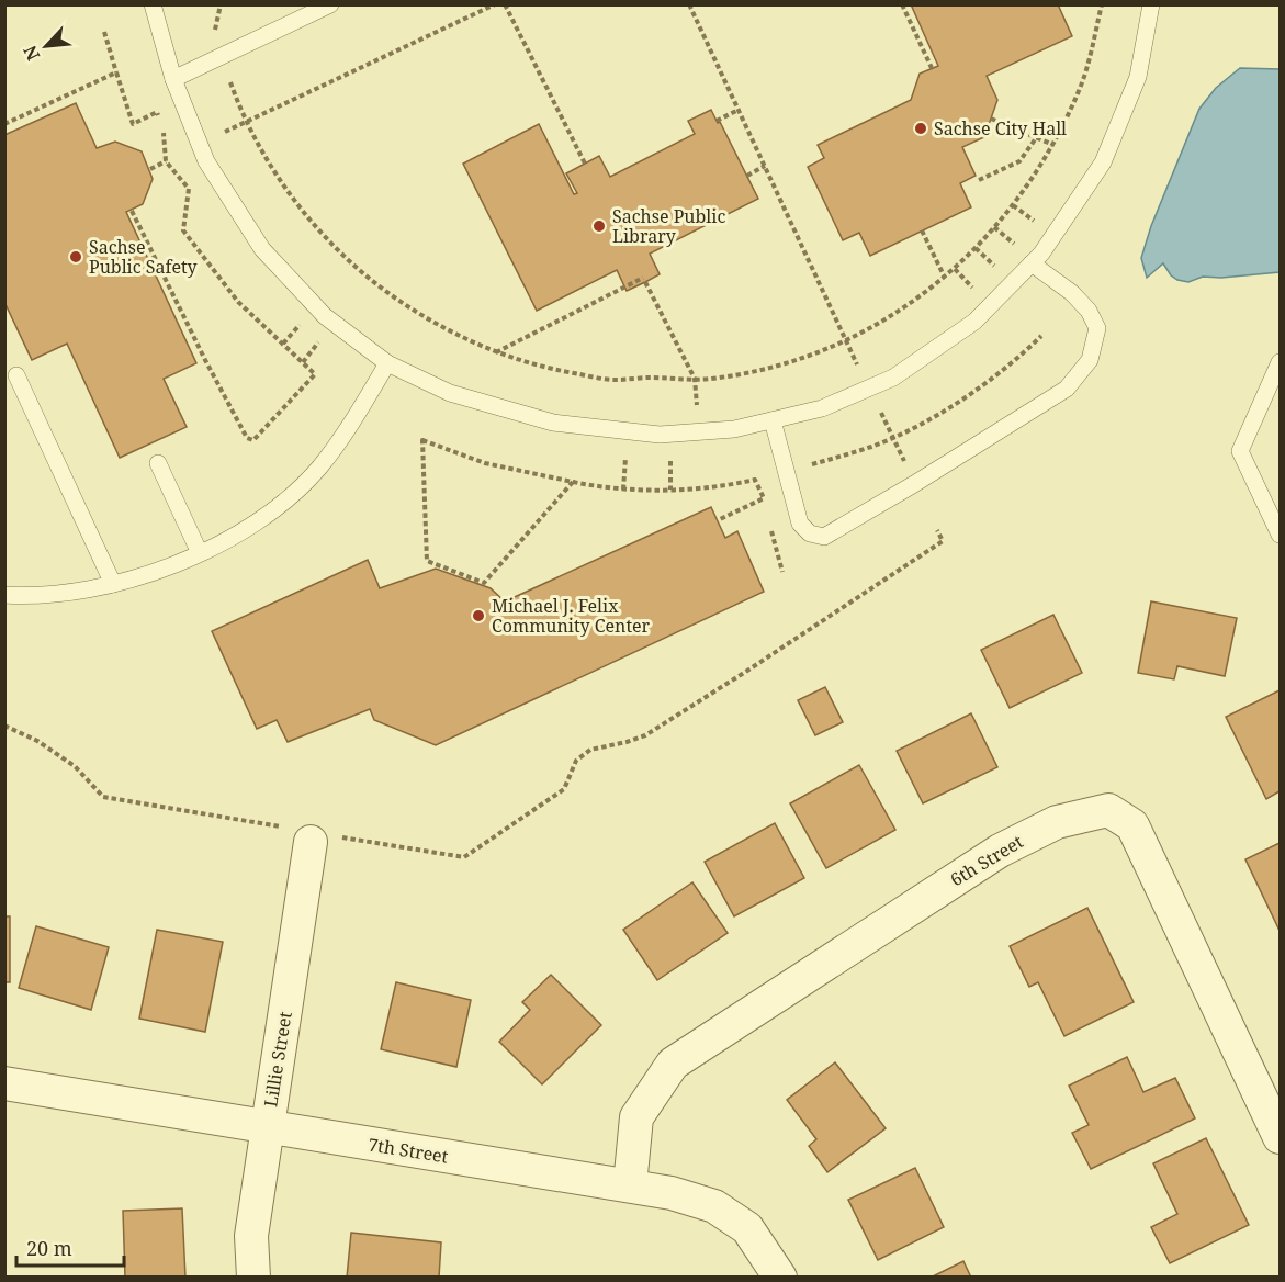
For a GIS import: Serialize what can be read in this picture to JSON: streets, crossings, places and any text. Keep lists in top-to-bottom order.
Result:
{
  "streets": {
    "street": ["6th Street", "Lillie Street", "7th Street"]
  },
  "crossings": [
    ["6th Street", "7th Street"],
    ["Lillie Street", "7th Street"]
  ],
  "places": [
    "Sachse City Hall",
    "Sachse Public Library",
    "Sachse Public Safety",
    "Michael J. Felix Community Center"
  ],
  "scale_bar": "20 m",
  "north": "bottom left"
}
